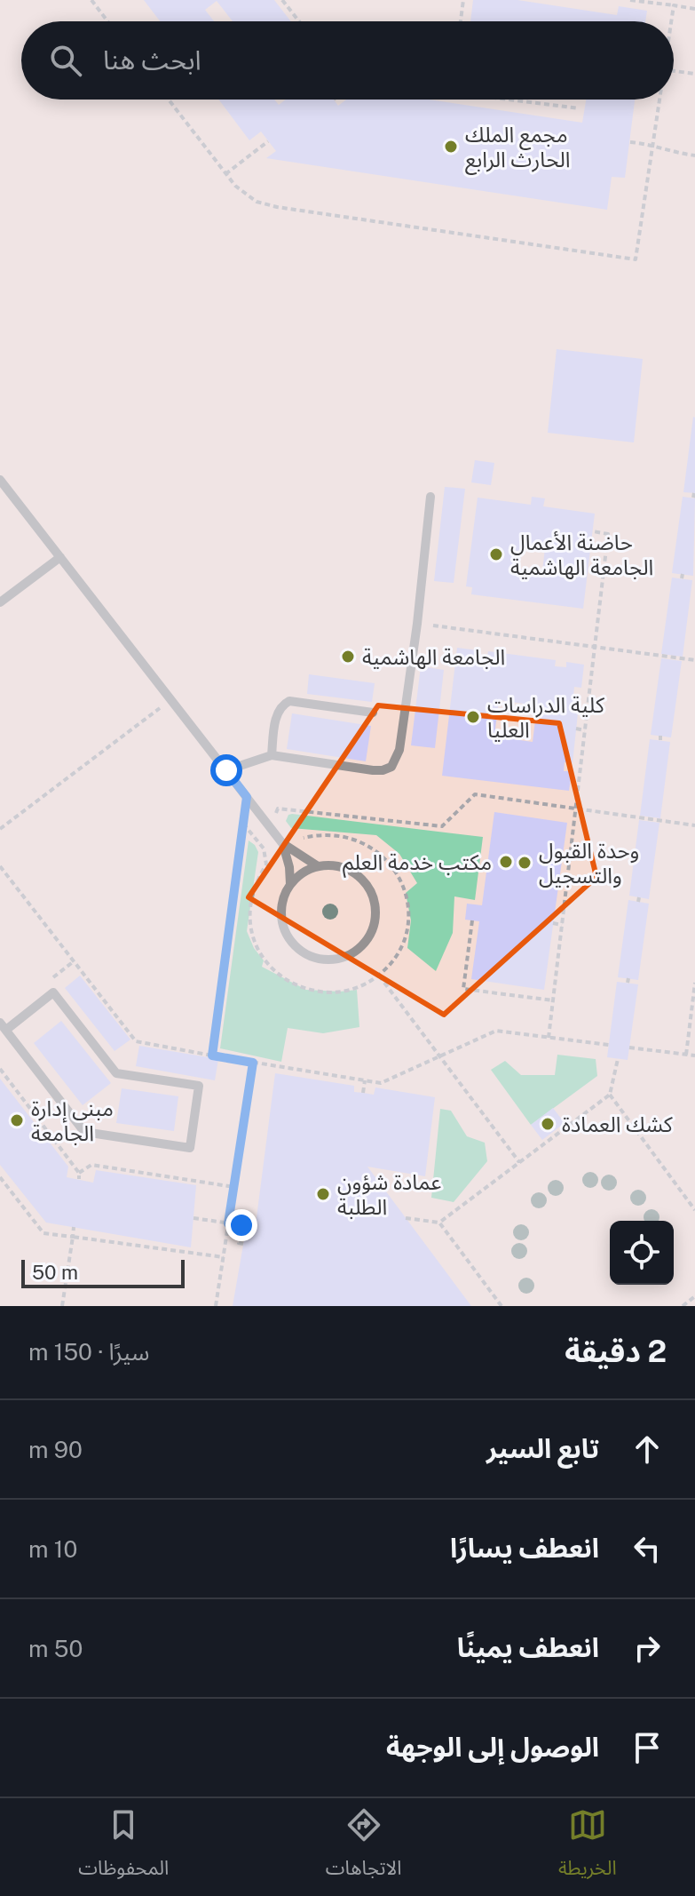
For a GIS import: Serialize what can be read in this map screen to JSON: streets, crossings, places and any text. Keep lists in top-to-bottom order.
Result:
{
  "places": [
    "مجمع الملك الحارث الرابع",
    "حاضنة الأعمال الجامعة الهاشمية",
    "الجامعة الهاشمية",
    "كلية الدراسات العليا",
    "مكتب خدمة العلم",
    "وحدة القبول والتسجيل",
    "مبنى إدارة الجامعة",
    "كشك العمادة",
    "عمادة شؤون الطلبة"
  ],
  "scale_bar": "50 m",
  "page": {
    "search": "ابحث هنا",
    "scale": "50 m",
    "heading": ["2 دقيقة", "سيرًا · 150 m"],
    "list": [
      ["تابع السير", "90 m"],
      ["انعطف يسارًا", "10 m"],
      ["انعطف يمينًا", "50 m"],
      "الوصول إلى الوجهة"
    ],
    "nav": ["الخريطة", "الاتجاهات", "المحفوظات"]
  }
}
